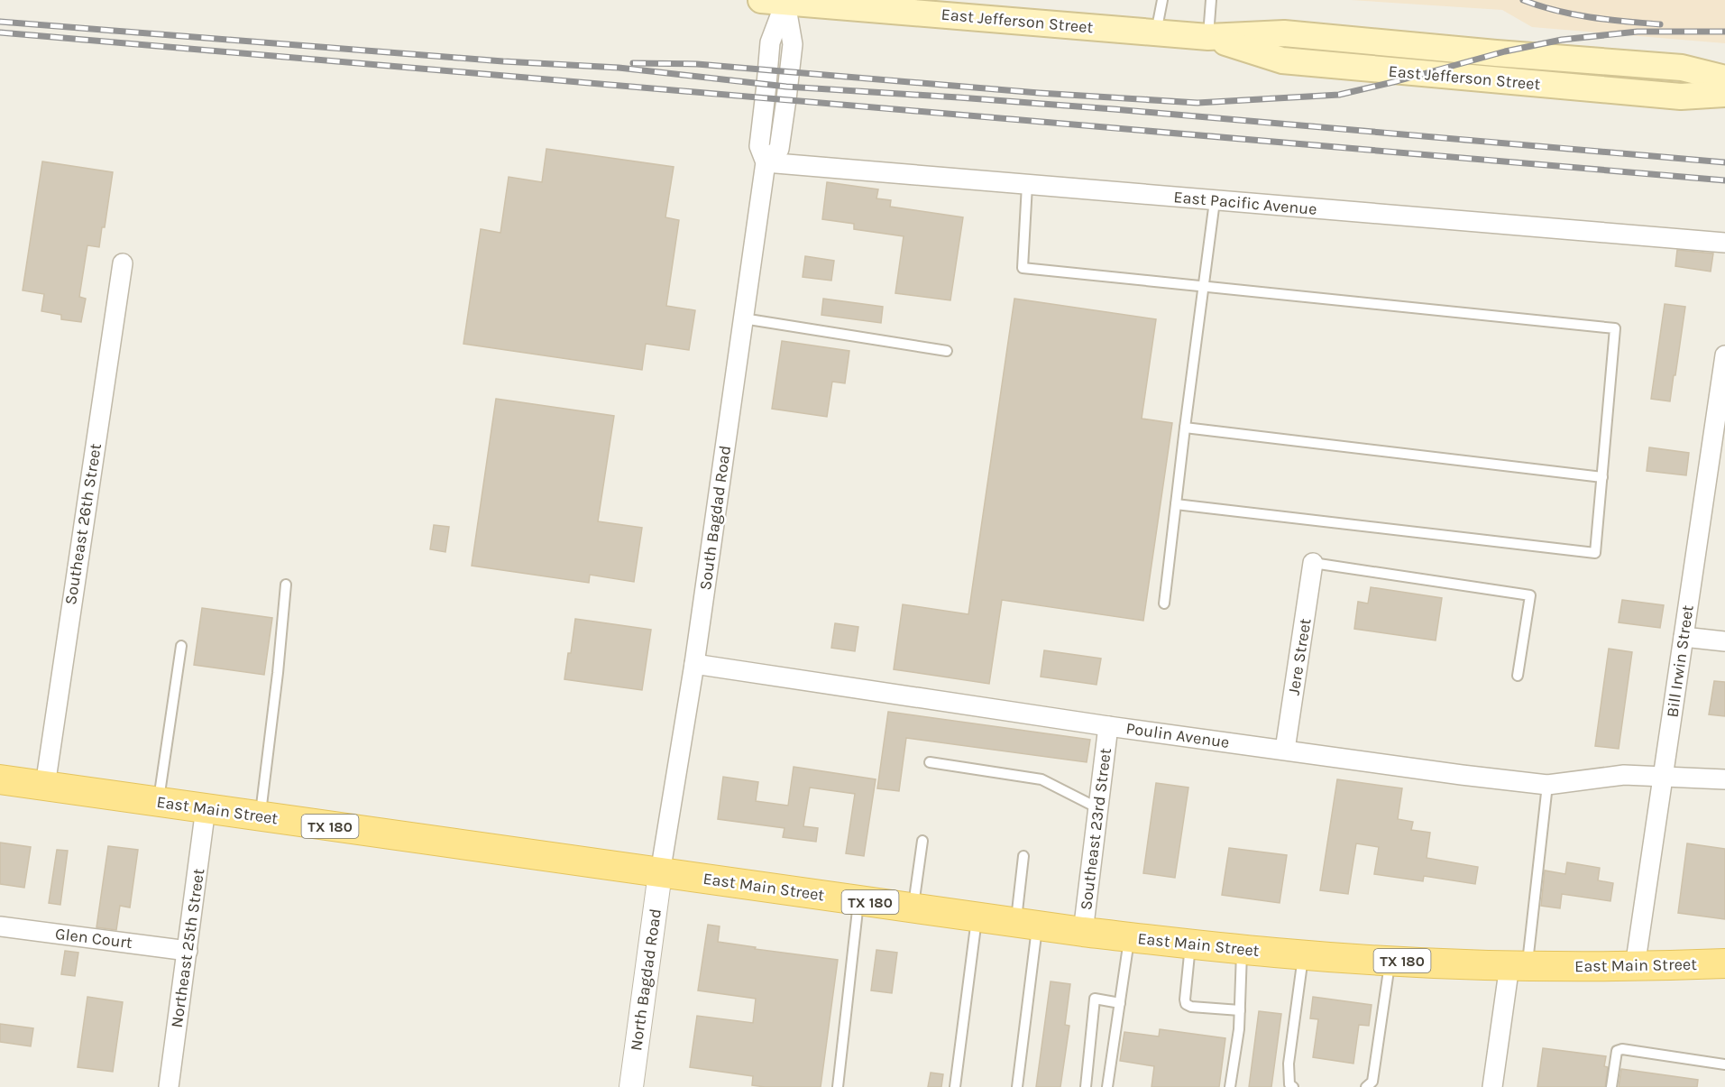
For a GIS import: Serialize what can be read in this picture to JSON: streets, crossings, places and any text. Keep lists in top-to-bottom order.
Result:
{
  "streets": {
    "main road": ["East Jefferson Street", "East Main Street", "TX 180"],
    "street": [
      "East Pacific Avenue",
      "South Bagdad Road",
      "Southeast 26th Street",
      "Jere Street",
      "Bill Irwin Street",
      "Poulin Avenue",
      "Southeast 23rd Street",
      "Glen Court",
      "Northeast 25th Street",
      "North Bagdad Road"
    ]
  },
  "crossings": [
    ["East Jefferson Street", "South Bagdad Road"],
    ["East Pacific Avenue", "South Bagdad Road"],
    ["South Bagdad Road", "Poulin Avenue"],
    ["South Bagdad Road", "East Main Street"],
    ["South Bagdad Road", "North Bagdad Road"],
    ["Southeast 26th Street", "East Main Street"],
    ["Jere Street", "Poulin Avenue"],
    ["Bill Irwin Street", "Poulin Avenue"],
    ["Bill Irwin Street", "East Main Street"],
    ["Poulin Avenue", "Southeast 23rd Street"],
    ["East Main Street", "Southeast 23rd Street"],
    ["East Main Street", "Northeast 25th Street"],
    ["East Main Street", "North Bagdad Road"],
    ["Glen Court", "Northeast 25th Street"]
  ]
}
